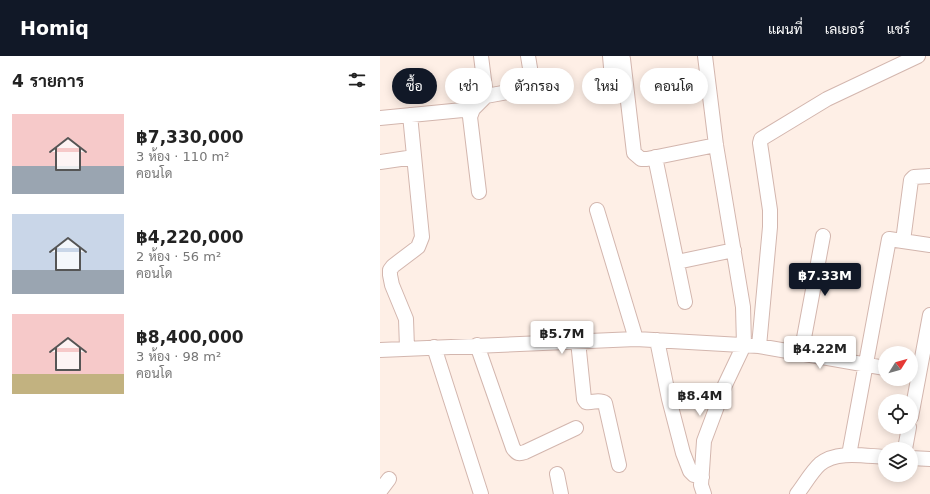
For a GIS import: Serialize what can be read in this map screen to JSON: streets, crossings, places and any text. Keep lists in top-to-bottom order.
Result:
{
  "north": "top right",
  "page": {
    "header": "Homiq",
    "nav": ["แผนที่", "เลเยอร์", "แชร์"],
    "heading": "4 รายการ",
    "chip": [
      "ซื้อ",
      "เช่า",
      "ตัวกรอง",
      "ใหม่",
      "คอนโด"
    ],
    "list": [
      {
        "name": "฿7,330,000",
        "note": "3 ห้อง · 110 m² · คอนโด"
      },
      {
        "name": "฿4,220,000",
        "note": "2 ห้อง · 56 m² · คอนโด"
      },
      {
        "name": "฿8,400,000",
        "note": "3 ห้อง · 98 m² · คอนโด"
      }
    ],
    "price": [
      "฿7.33M",
      "฿5.7M",
      "฿4.22M",
      "฿8.4M"
    ]
  }
}
